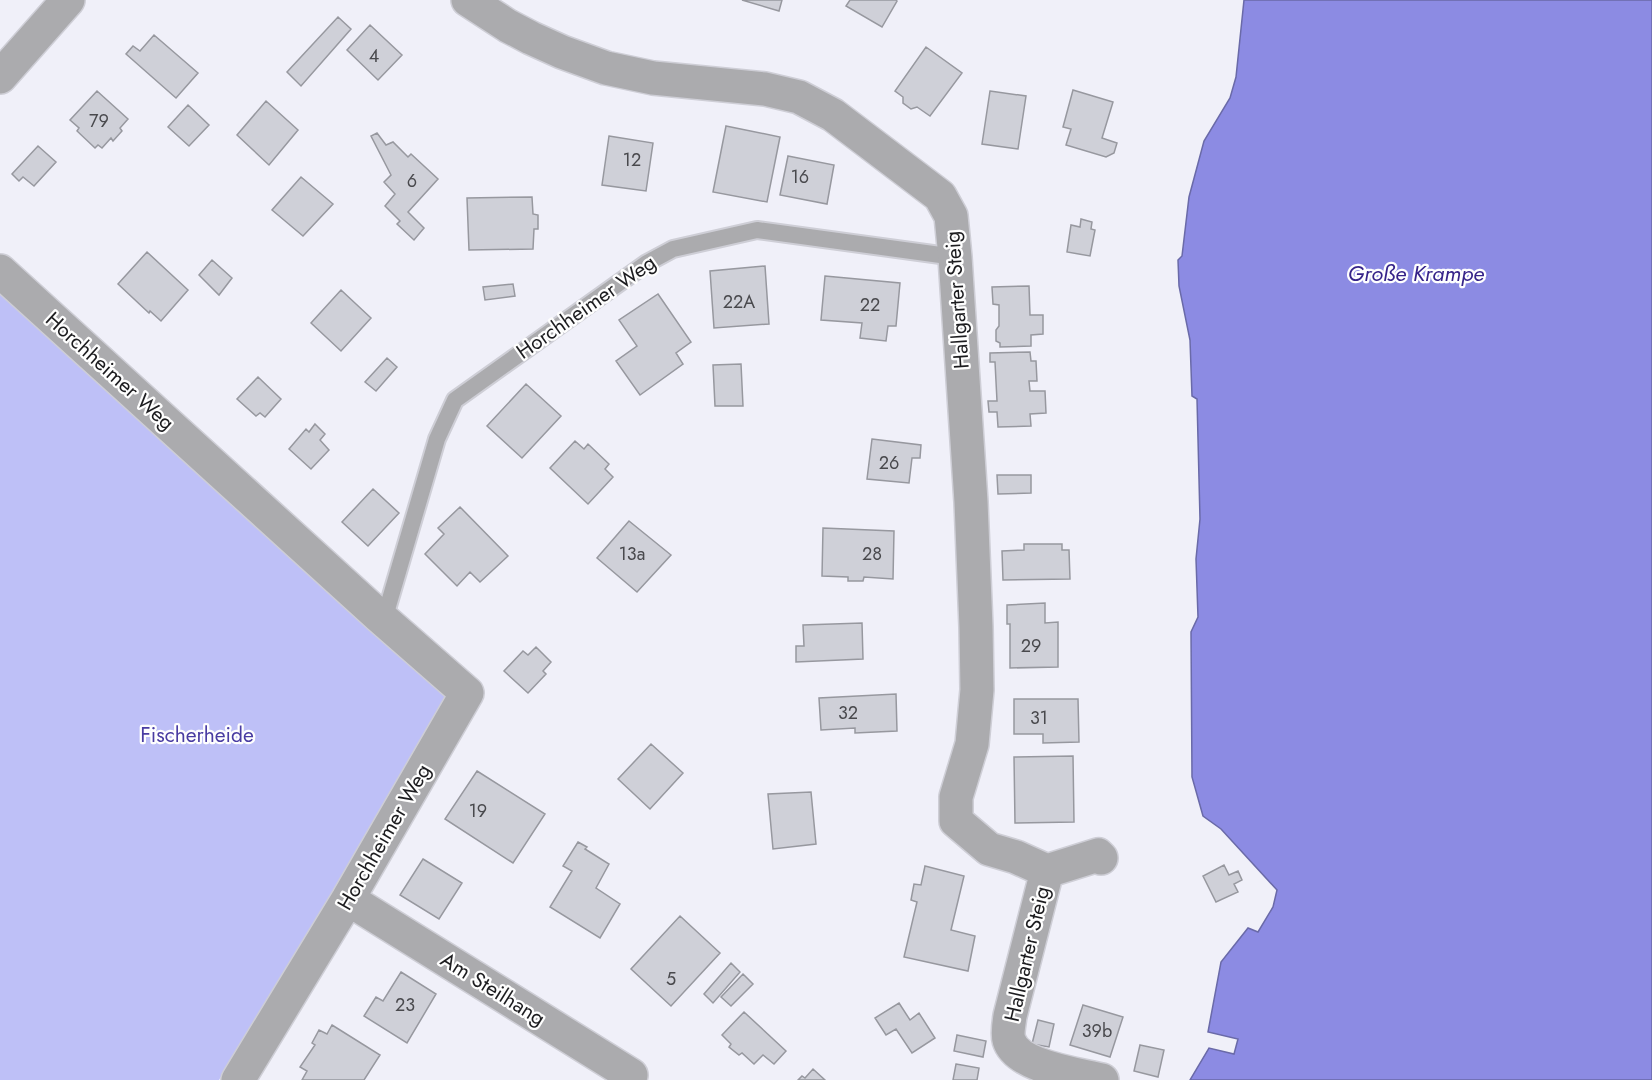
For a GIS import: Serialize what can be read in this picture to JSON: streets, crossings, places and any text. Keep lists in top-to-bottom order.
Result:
{
  "streets": {
    "street": ["Hallgarter Steig", "Horchheimer Weg", "Am Steilhang"]
  },
  "crossings": [
    ["Hallgarter Steig", "Horchheimer Weg"],
    ["Horchheimer Weg", "Am Steilhang"]
  ],
  "water": ["Große Krampe"],
  "parks": ["Fischerheide"],
  "house_numbers": [
    "4",
    "79",
    "12",
    "16",
    "6",
    "22A",
    "22",
    "26",
    "13a",
    "28",
    "29",
    "32",
    "31",
    "19",
    "5",
    "23",
    "39b"
  ]
}
